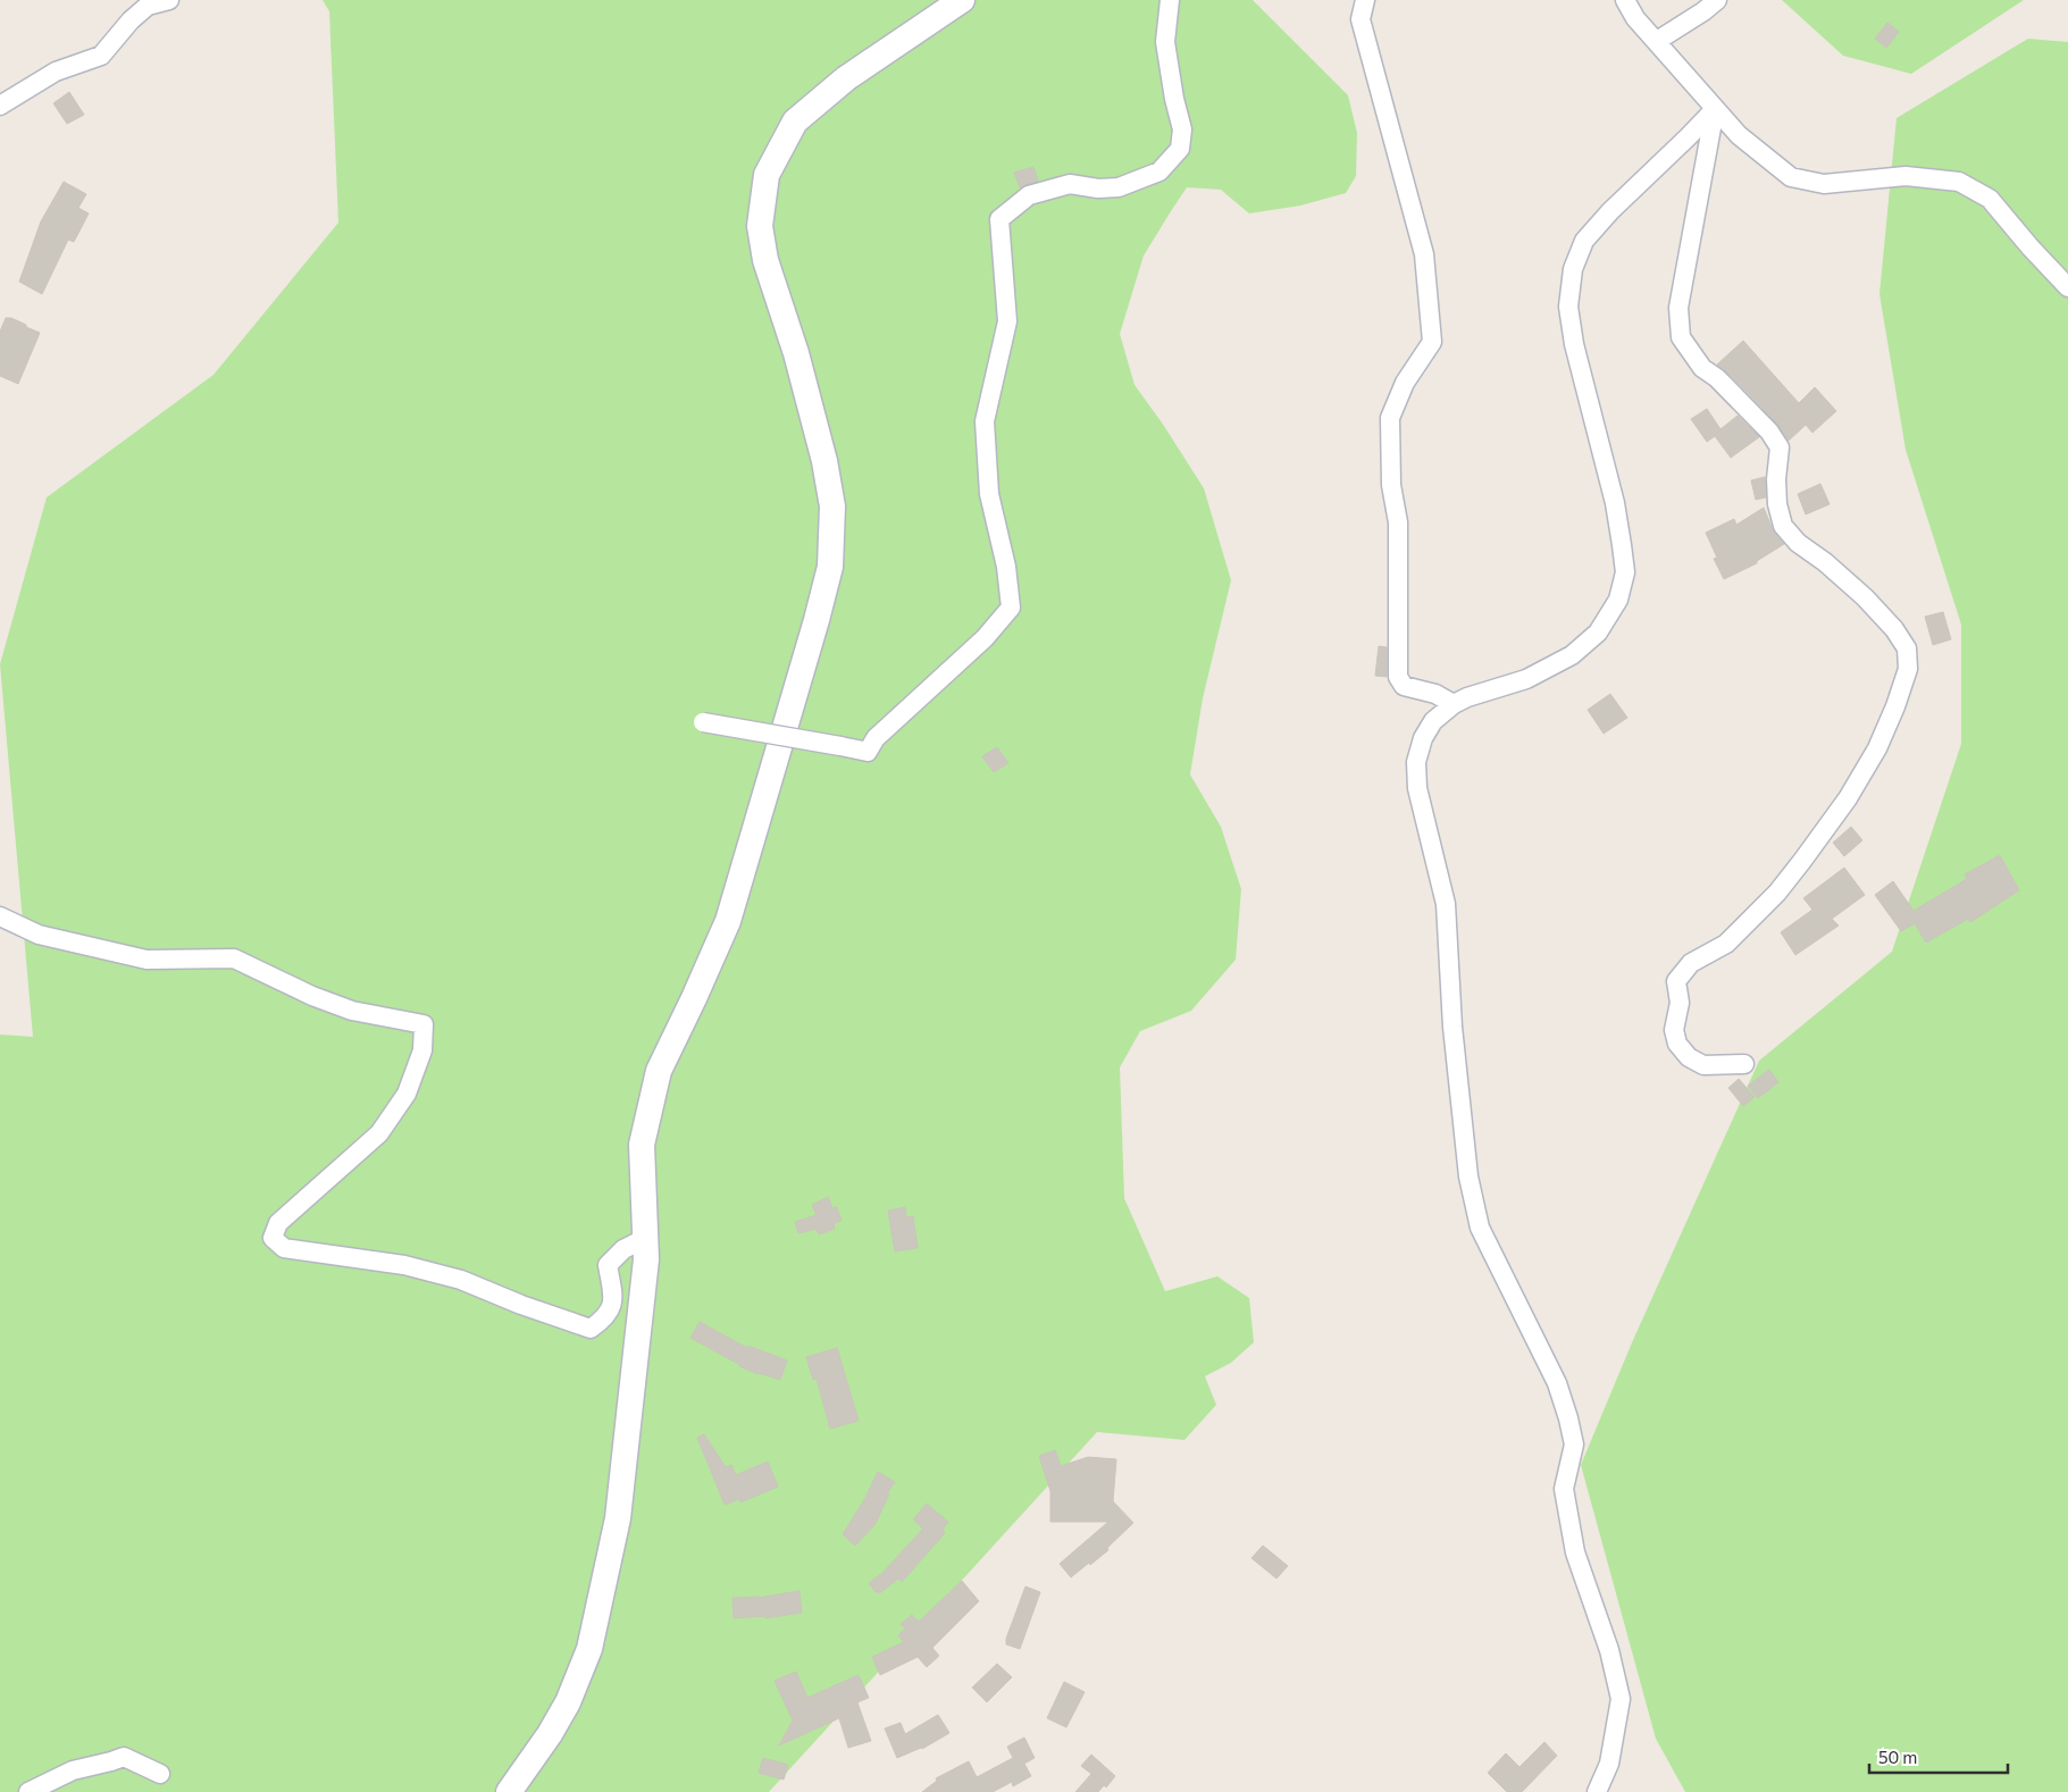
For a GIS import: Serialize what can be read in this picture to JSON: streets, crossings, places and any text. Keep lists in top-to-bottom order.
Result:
{
  "scale_bar": "50 m"
}
